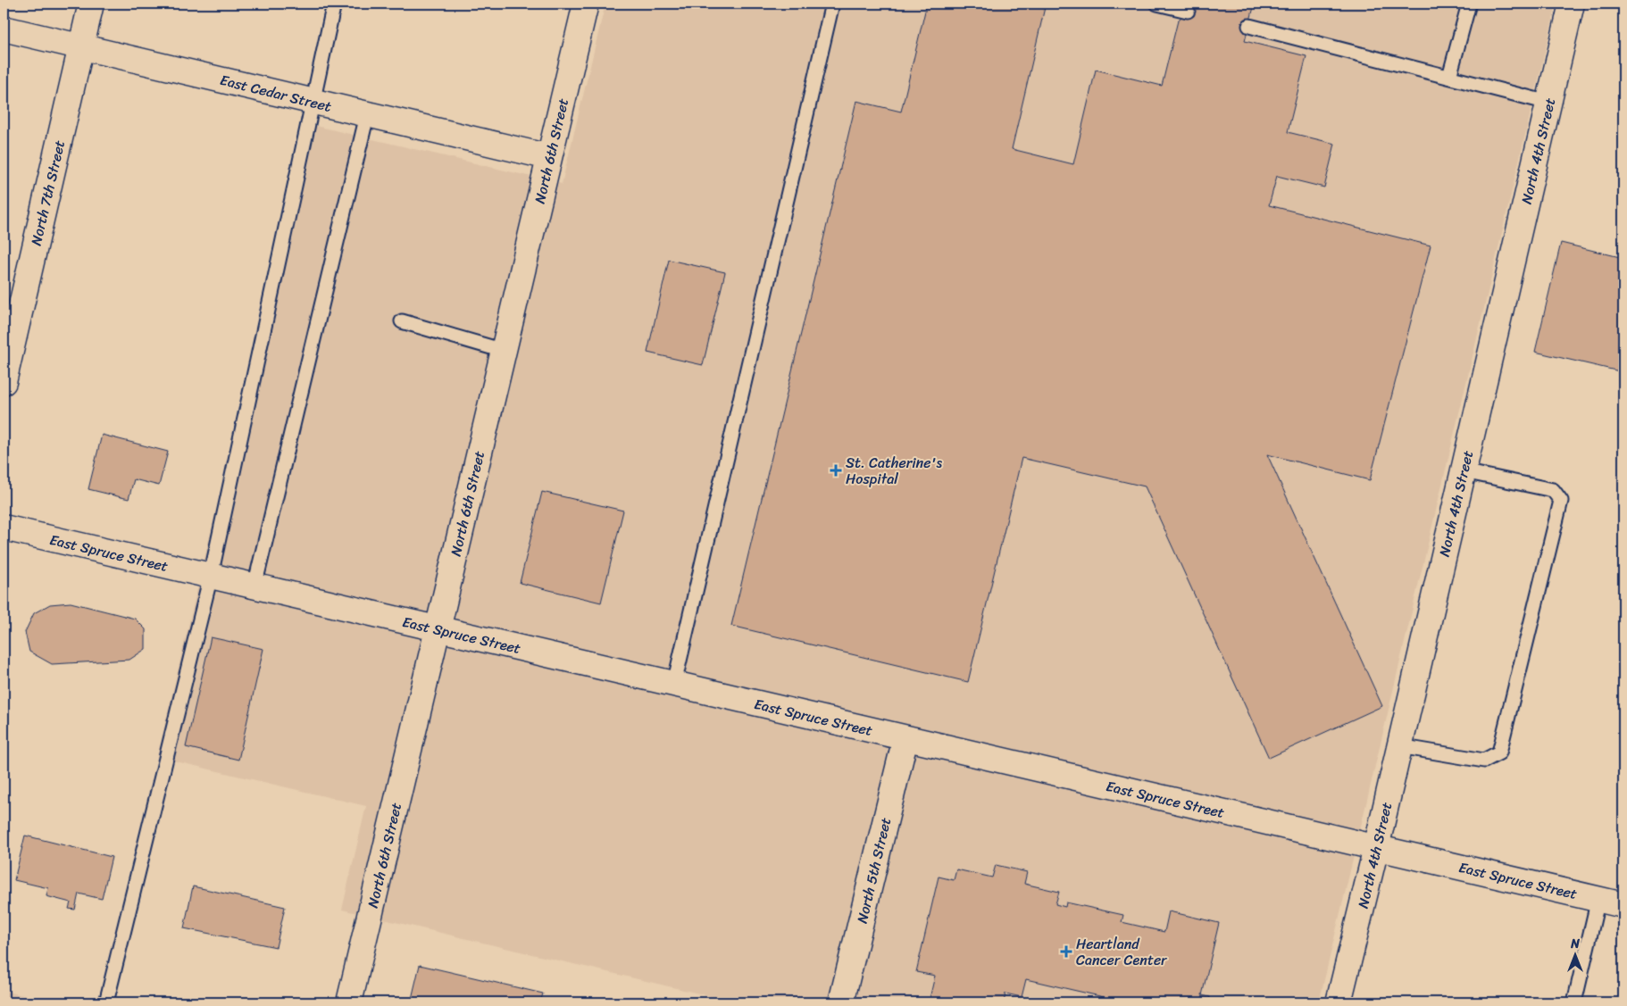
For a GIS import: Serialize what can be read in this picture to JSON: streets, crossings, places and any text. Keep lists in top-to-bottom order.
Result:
{
  "streets": {
    "street": [
      "East Cedar Street",
      "North 6th Street",
      "North 4th Street",
      "North 7th Street",
      "East Spruce Street",
      "North 5th Street"
    ]
  },
  "crossings": [
    ["East Cedar Street", "North 6th Street"],
    ["East Cedar Street", "North 7th Street"],
    ["North 6th Street", "East Spruce Street"],
    ["North 4th Street", "East Spruce Street"],
    ["East Spruce Street", "North 5th Street"]
  ],
  "places": {
    "health": ["St. Catherine's Hospital", "Heartland Cancer Center"]
  },
  "north": "top"
}
